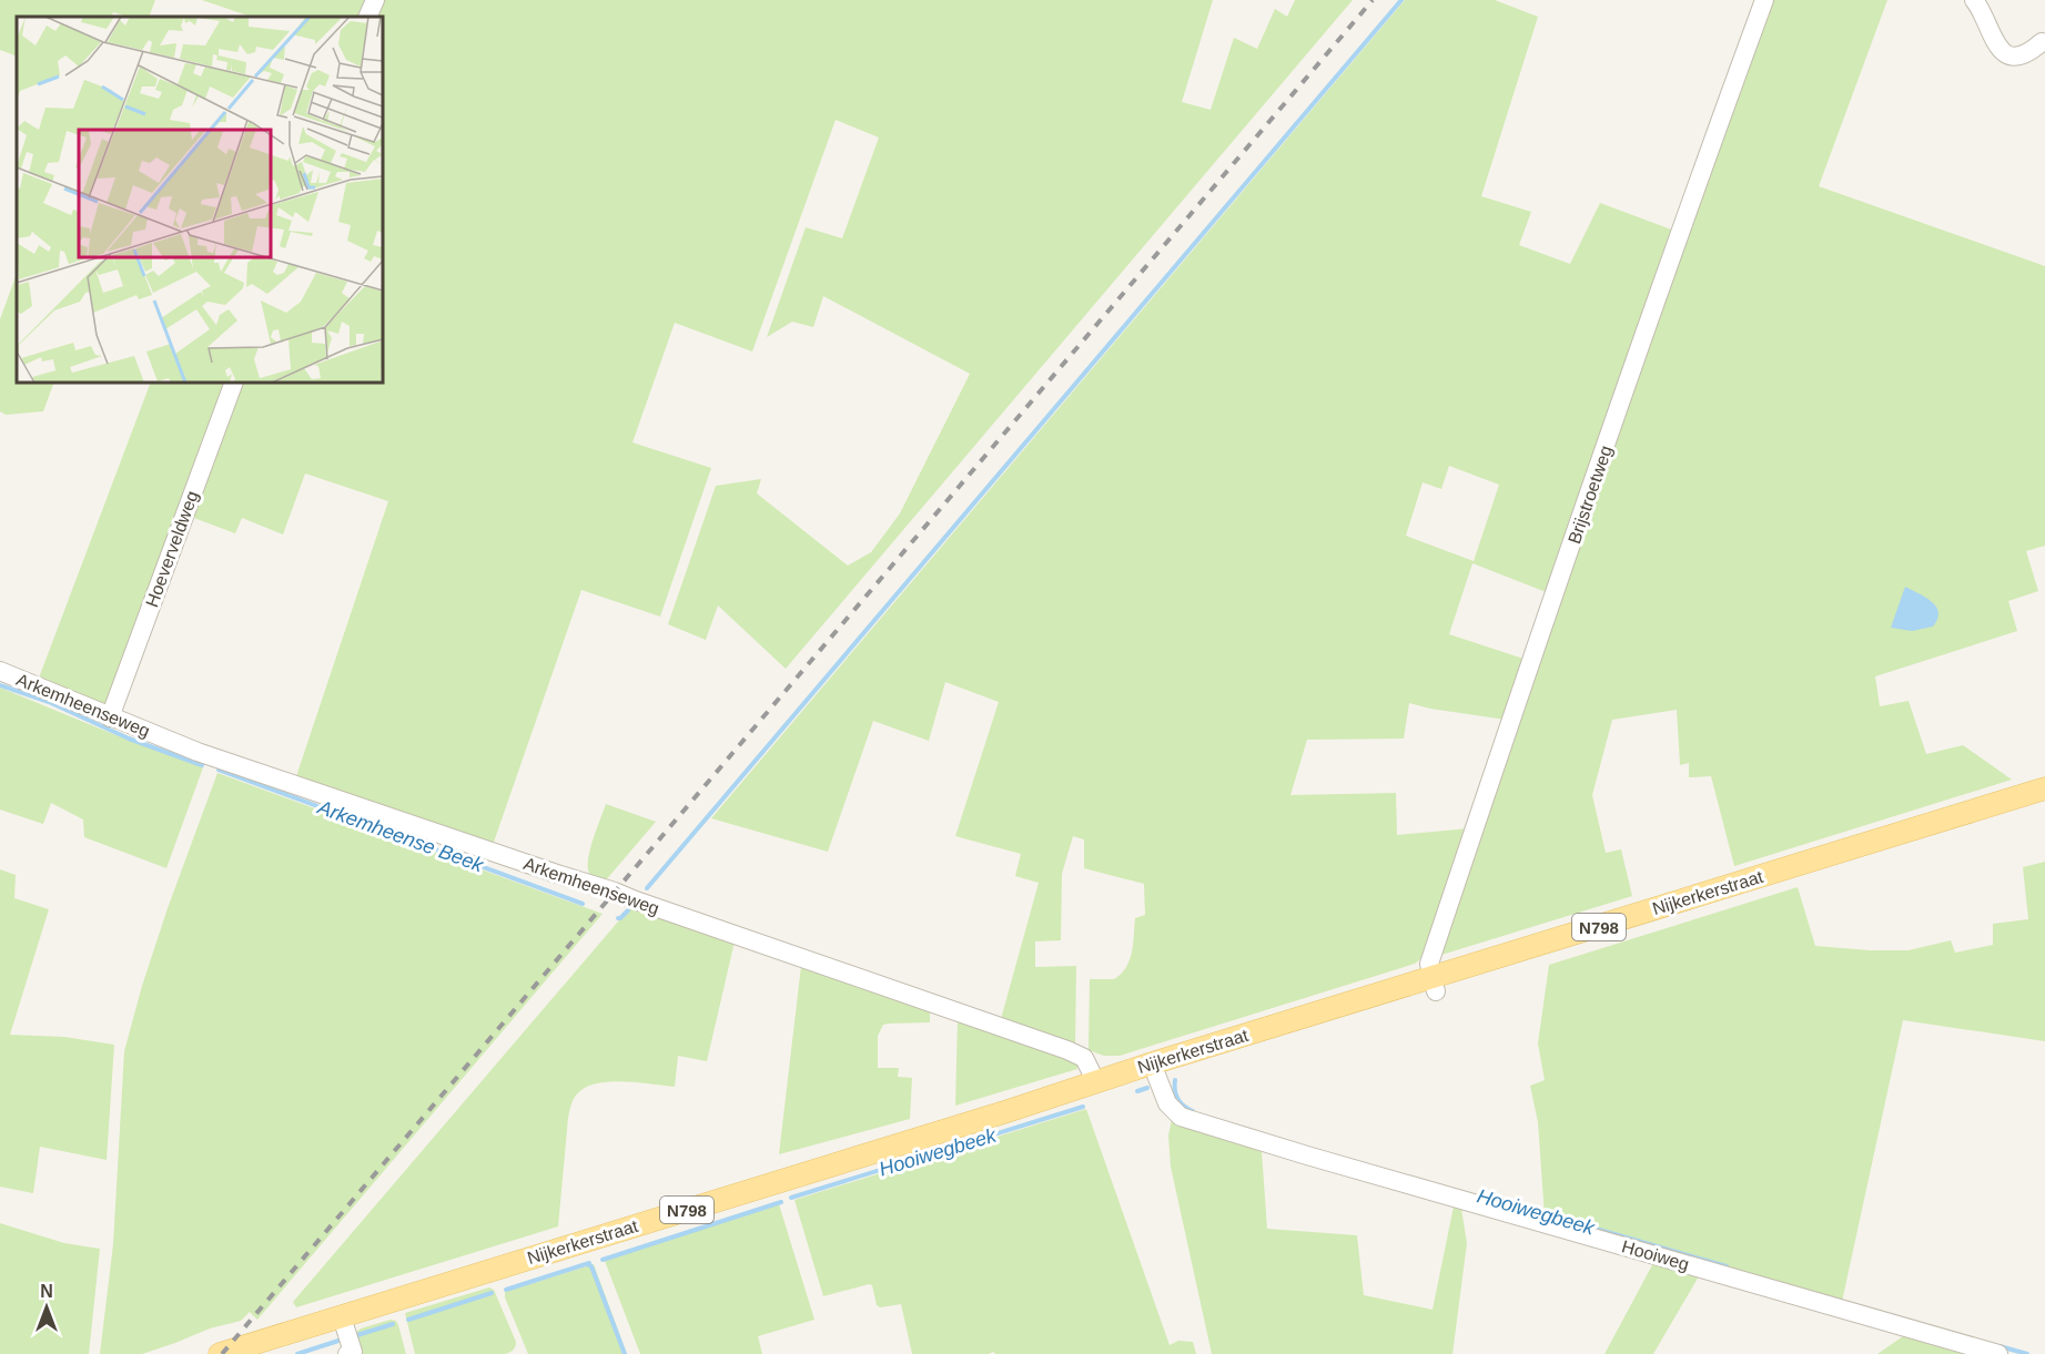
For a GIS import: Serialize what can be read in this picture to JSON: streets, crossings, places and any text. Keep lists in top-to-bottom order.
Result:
{
  "streets": {
    "main road": ["Nijkerkerstraat", "N798"],
    "street": [
      "Brijstroetweg",
      "Hoeverveldweg",
      "Arkemheenseweg",
      "Hooiweg"
    ]
  },
  "crossings": [
    ["Brijstroetweg", "Nijkerkerstraat"],
    ["Hoeverveldweg", "Arkemheenseweg"],
    ["Arkemheenseweg", "Nijkerkerstraat"],
    ["Nijkerkerstraat", "Hooiweg"]
  ],
  "water": ["Arkemheense Beek", "Hooiwegbeek"],
  "north": "top"
}
